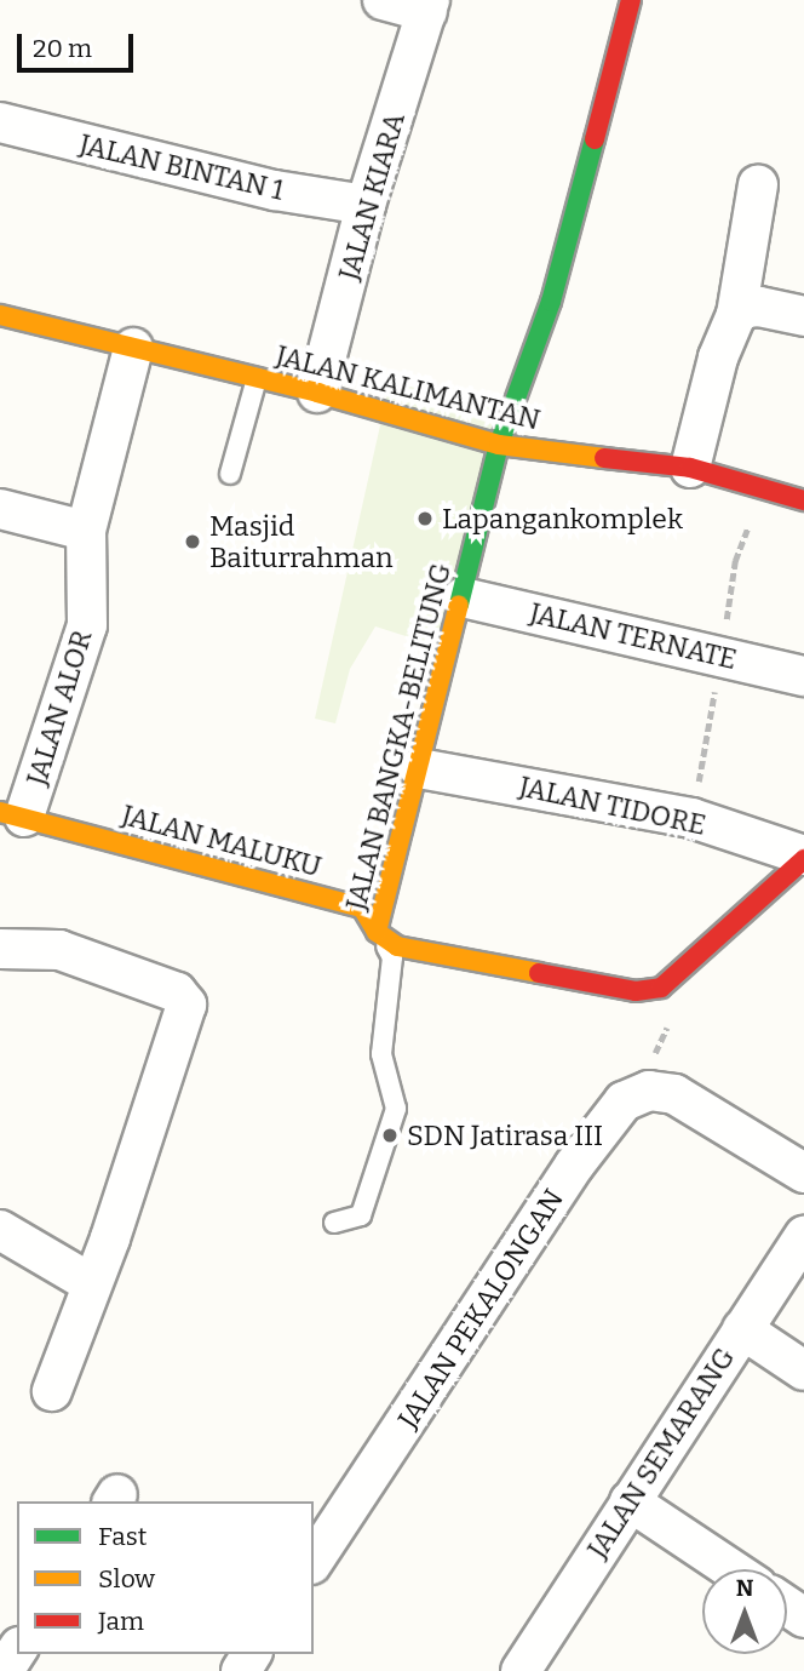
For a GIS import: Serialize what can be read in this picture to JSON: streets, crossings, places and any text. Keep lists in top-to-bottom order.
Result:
{
  "streets": {
    "street": [
      "JALAN BINTAN 1",
      "JALAN KIARA",
      "JALAN KALIMANTAN",
      "JALAN TERNATE",
      "JALAN ALOR",
      "JALAN BANGKA-BELITUNG",
      "JALAN TIDORE",
      "JALAN MALUKU",
      "JALAN PEKALONGAN",
      "JALAN SEMARANG"
    ]
  },
  "crossings": [
    ["JALAN BINTAN 1", "JALAN KIARA"],
    ["JALAN KIARA", "JALAN KALIMANTAN"],
    ["JALAN KALIMANTAN", "JALAN ALOR"],
    ["JALAN KALIMANTAN", "JALAN BANGKA-BELITUNG"],
    ["JALAN TERNATE", "JALAN BANGKA-BELITUNG"],
    ["JALAN ALOR", "JALAN MALUKU"],
    ["JALAN BANGKA-BELITUNG", "JALAN TIDORE"],
    ["JALAN BANGKA-BELITUNG", "JALAN MALUKU"]
  ],
  "places": ["Lapangankomplek", "Masjid Baiturrahman", "SDN Jatirasa III"],
  "legend": ["Fast", "Slow", "Jam"],
  "scale_bar": "20 m",
  "north": "top"
}
